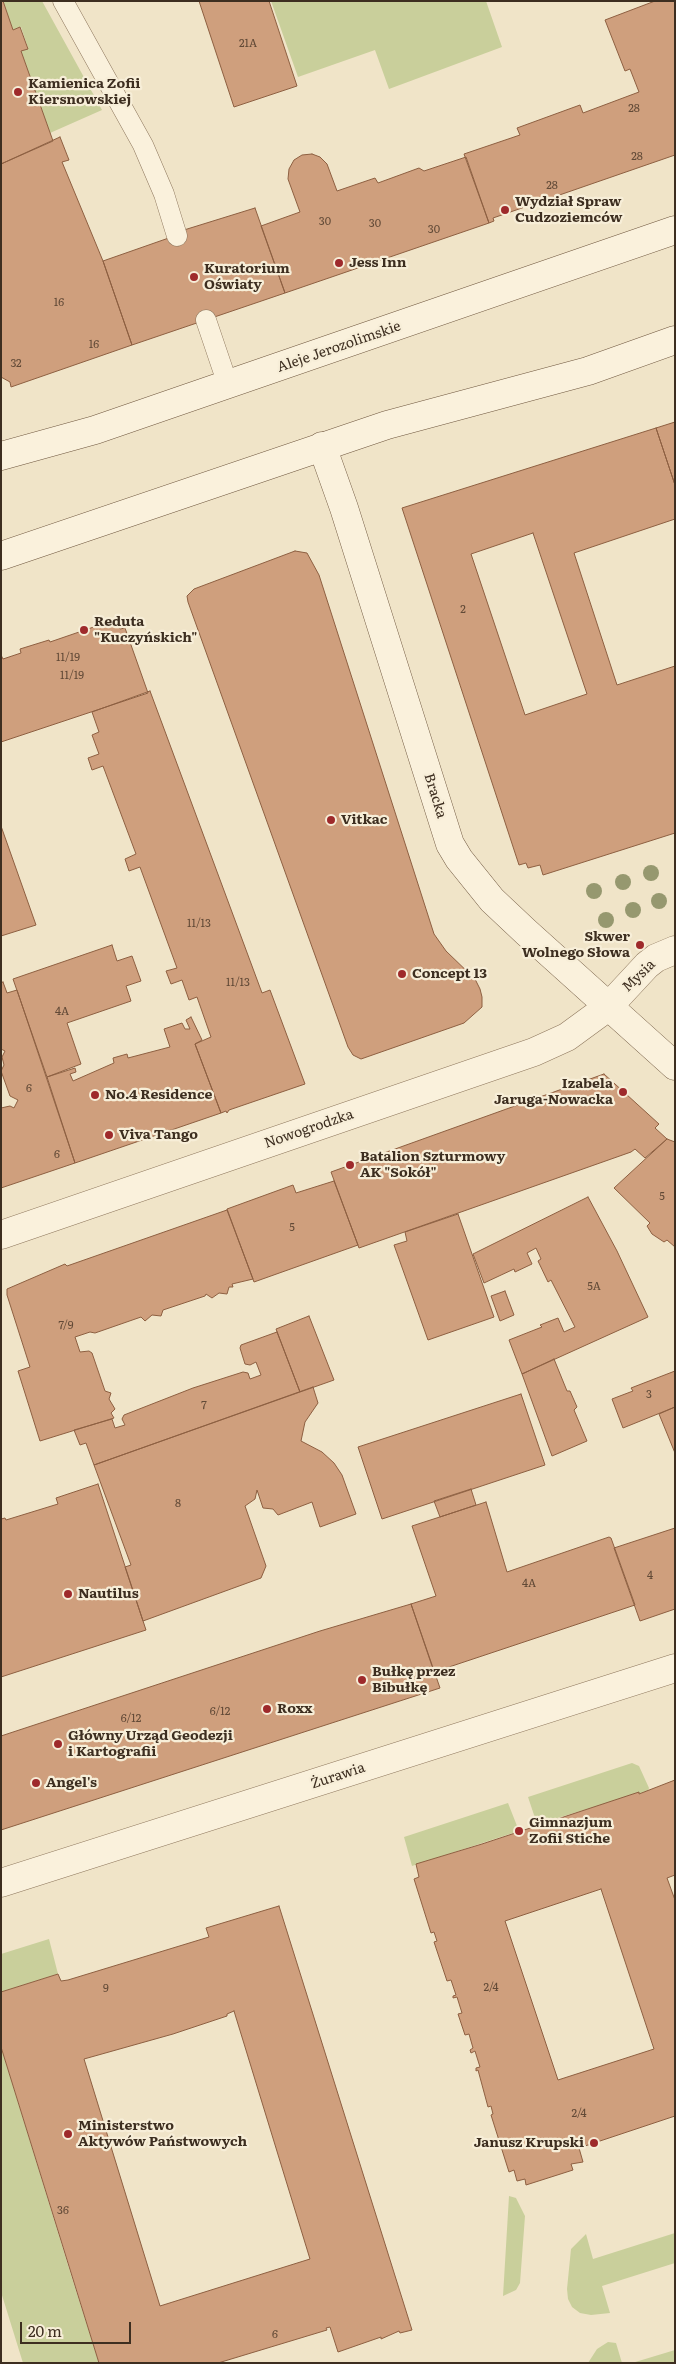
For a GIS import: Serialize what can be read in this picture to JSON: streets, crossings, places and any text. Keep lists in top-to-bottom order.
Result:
{
  "streets": {
    "street": [
      "Aleje Jerozolimskie",
      "Bracka",
      "Mysia",
      "Nowogrodzka",
      "Żurawia"
    ]
  },
  "crossings": [
    ["Bracka", "Mysia"],
    ["Bracka", "Nowogrodzka"],
    ["Mysia", "Nowogrodzka"]
  ],
  "places": [
    "Kamienica Zofii Kiersnowskiej",
    "Wydział Spraw Cudzoziemców",
    "Jess Inn",
    "Kuratorium Oświaty",
    "Reduta \"Kuczyńskich\"",
    "Vitkac",
    "Skwer Wolnego Słowa",
    "Concept 13",
    "Izabela Jaruga-Nowacka",
    "No.4 Residence",
    "Viva Tango",
    "Batalion Szturmowy AK \"Sokół\"",
    "Nautilus",
    "Bułkę przez Bibułkę",
    "Roxx",
    "Główny Urząd Geodezji i Kartografii",
    "Angel's",
    "Gimnazjum Zofii Stiche",
    "Ministerstwo Aktywów Państwowych",
    "Janusz Krupski"
  ],
  "house_numbers": [
    "21A",
    "28",
    "28",
    "28",
    "30",
    "30",
    "30",
    "16",
    "16",
    "32",
    "2",
    "11/19",
    "11/19",
    "11/13",
    "11/13",
    "4A",
    "6",
    "6",
    "5",
    "5",
    "5A",
    "7/9",
    "3",
    "7",
    "8",
    "4",
    "4A",
    "6/12",
    "6/12",
    "2/4",
    "9",
    "2/4",
    "36",
    "6"
  ],
  "scale_bar": "20 m"
}
